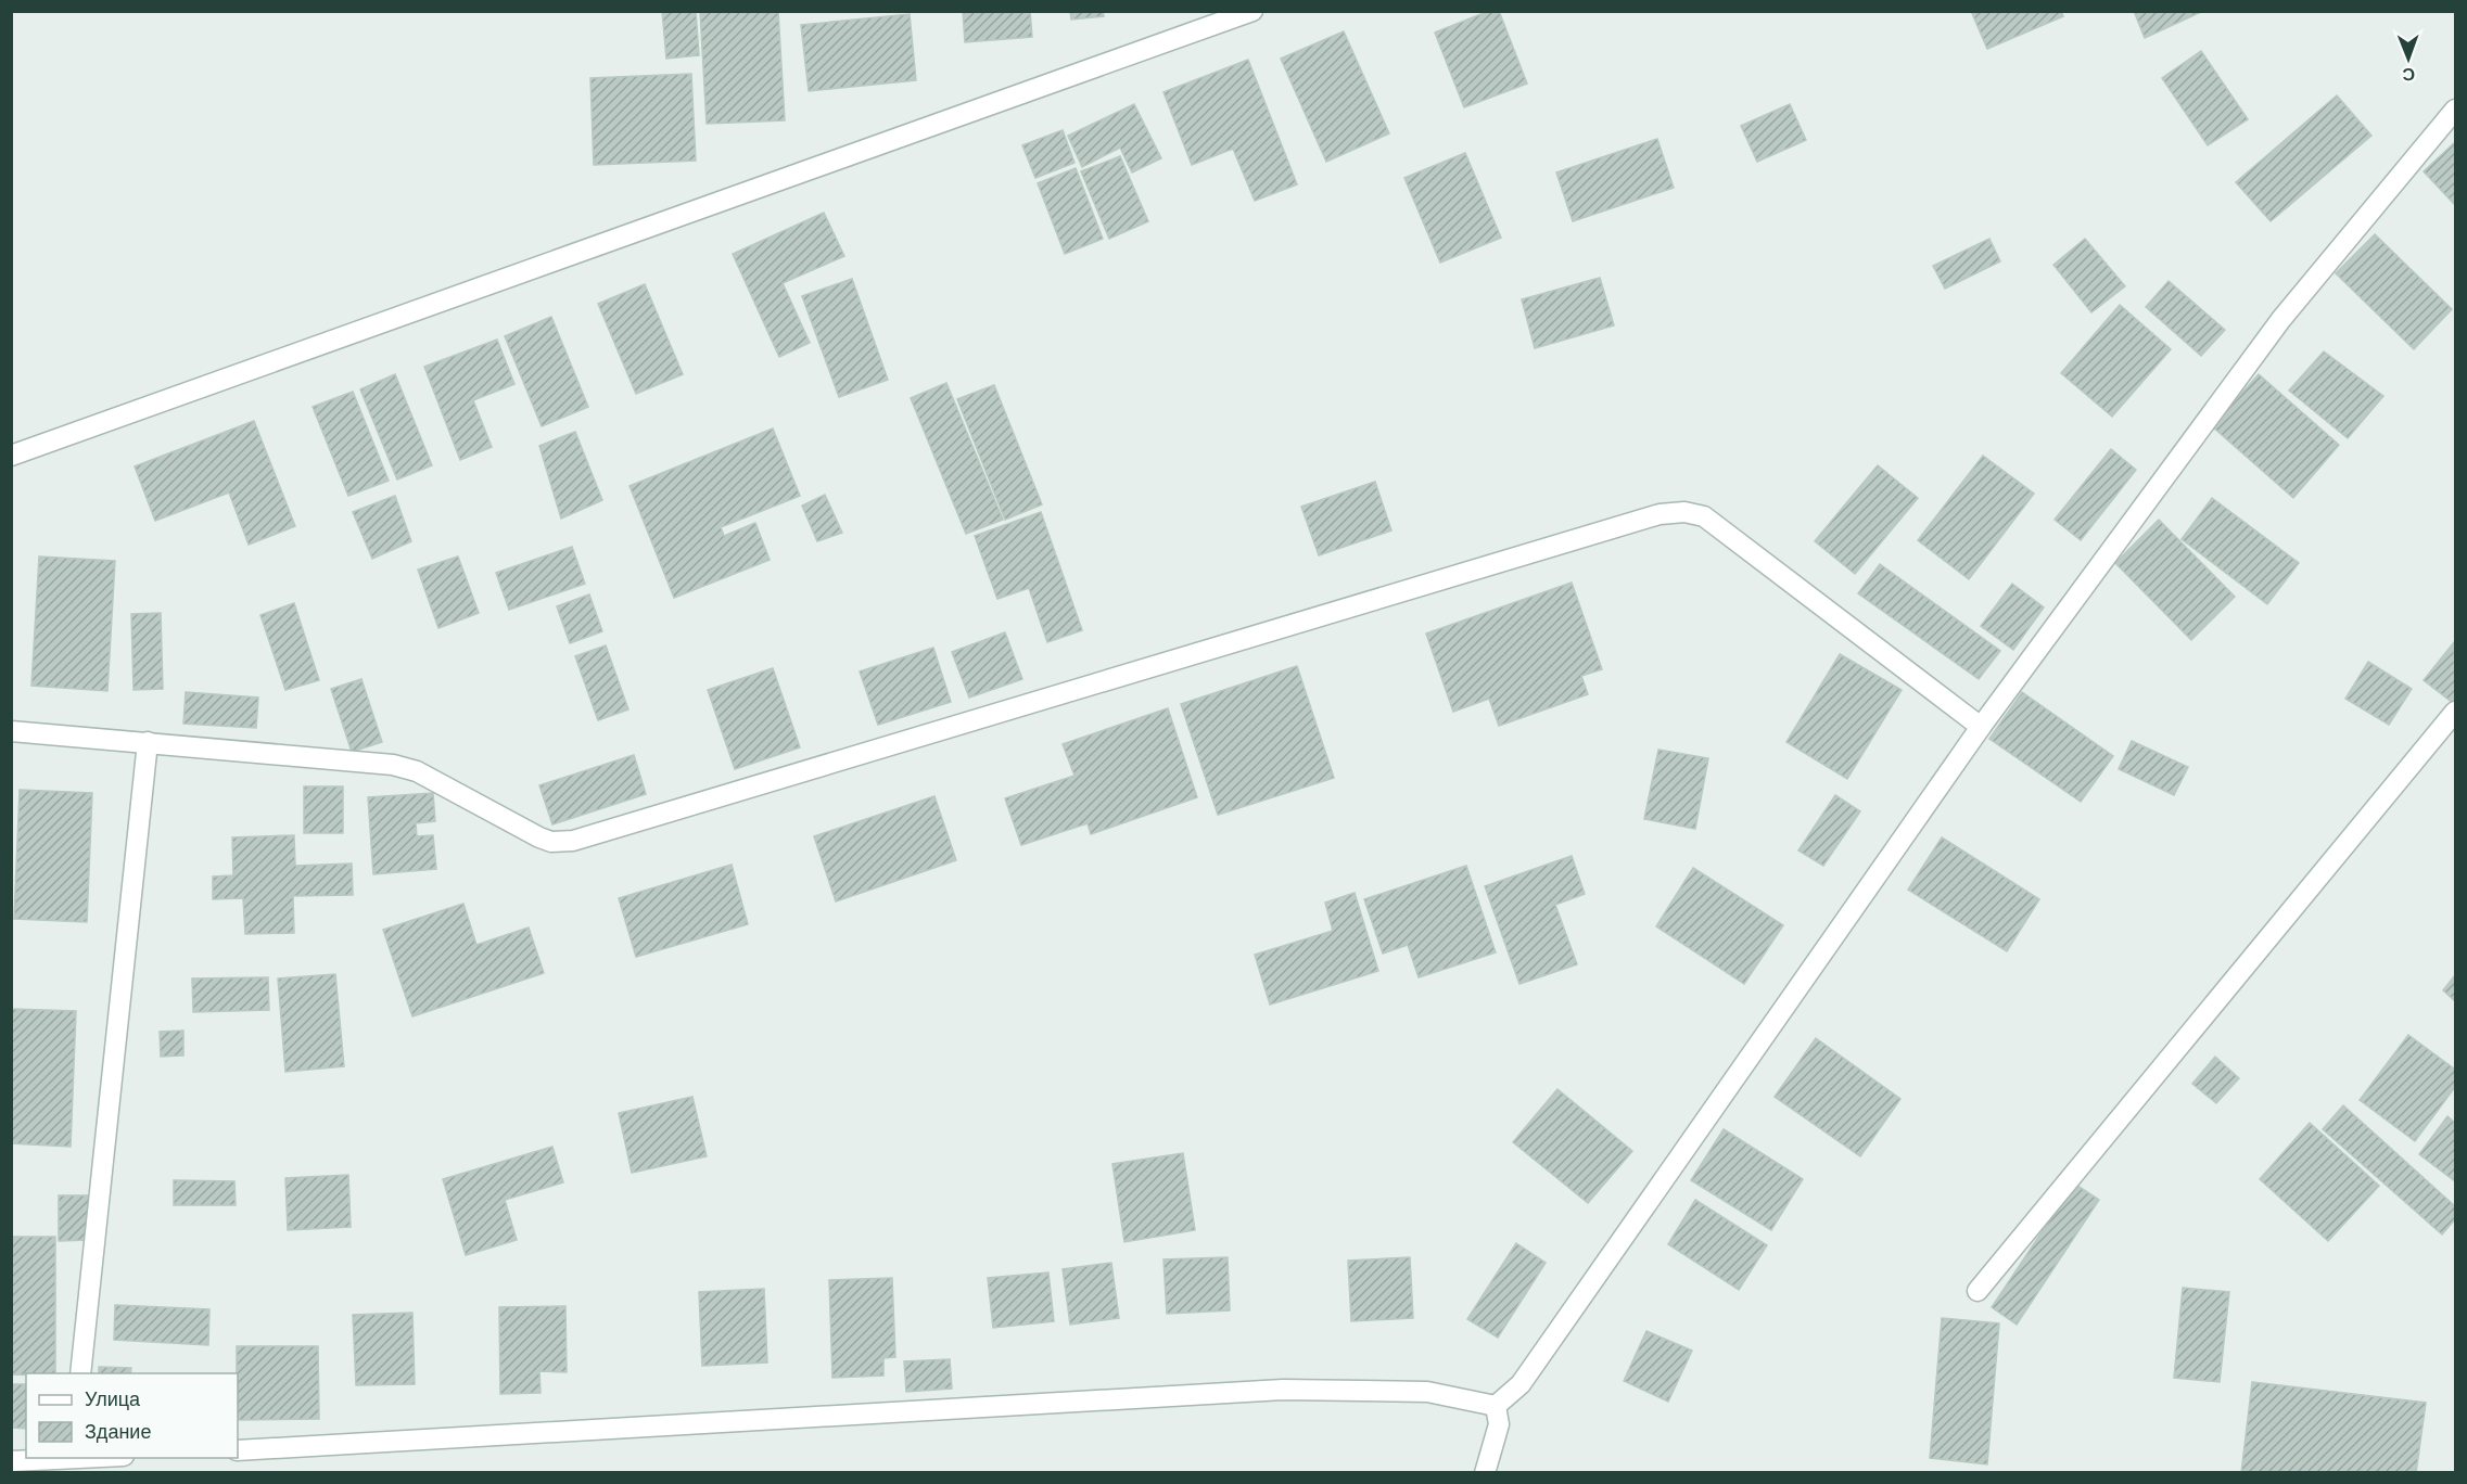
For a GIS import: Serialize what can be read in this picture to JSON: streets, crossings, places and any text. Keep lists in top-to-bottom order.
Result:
{
  "legend": ["Улица", "Здание"],
  "north": "bottom"
}
